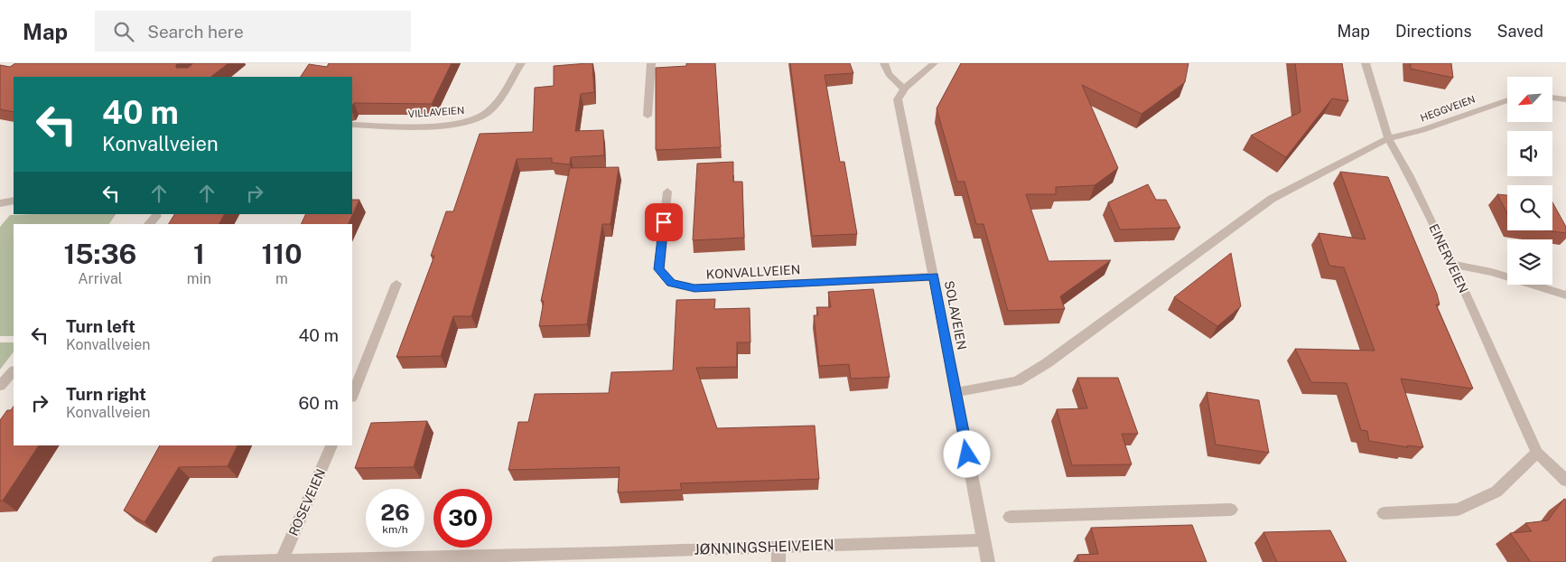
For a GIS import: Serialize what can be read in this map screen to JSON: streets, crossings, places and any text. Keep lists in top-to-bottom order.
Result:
{
  "streets": {
    "street": [
      "HEGGVEIEN",
      "VILLAVEIEN",
      "EINERVEIEN",
      "KONVALLVEIEN",
      "SOLAVEIEN",
      "ROSEVEIEN",
      "JØNNINGSHEIVEIEN"
    ]
  },
  "crossings": [
    ["HEGGVEIEN", "EINERVEIEN"],
    ["HEGGVEIEN", "SOLAVEIEN"],
    ["KONVALLVEIEN", "SOLAVEIEN"],
    ["SOLAVEIEN", "JØNNINGSHEIVEIEN"],
    ["ROSEVEIEN", "JØNNINGSHEIVEIEN"]
  ],
  "north": "bottom left",
  "page": {
    "header": "Map",
    "search": "Search here",
    "nav": ["Map", "Directions", "Saved"],
    "turn": ["40 m", "Konvallveien"],
    "eta": [
      "15:36",
      "Arrival",
      "1",
      "min",
      "110",
      "m"
    ],
    "list": [
      {
        "name": "Turn left",
        "note": "Konvallveien",
        "value": "40 m"
      },
      {
        "name": "Turn right",
        "note": "Konvallveien",
        "value": "60 m"
      }
    ],
    "speed": "26 km/h",
    "limit": "30"
  }
}
